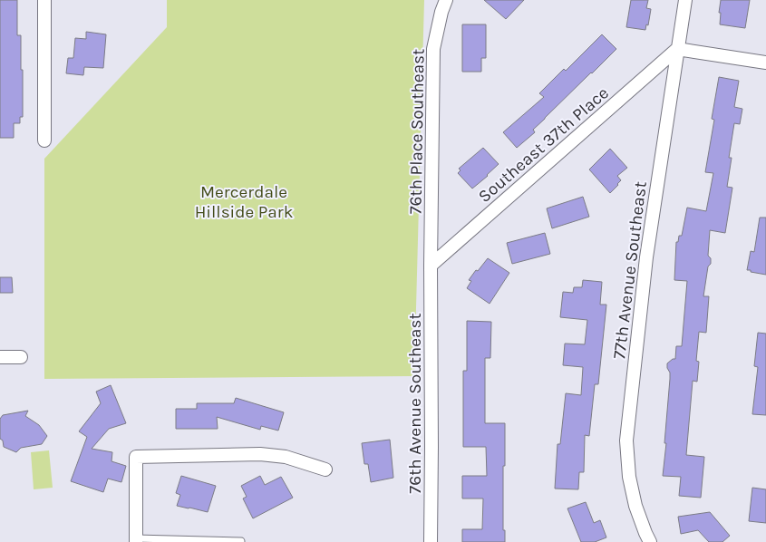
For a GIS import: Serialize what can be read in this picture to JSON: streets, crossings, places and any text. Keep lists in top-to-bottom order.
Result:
{
  "streets": {
    "street": [
      "76th Place Southeast",
      "Southeast 37th Place",
      "77th Avenue Southeast",
      "76th Avenue Southeast"
    ]
  },
  "crossings": [
    ["76th Place Southeast", "Southeast 37th Place"],
    ["76th Place Southeast", "76th Avenue Southeast"],
    ["Southeast 37th Place", "77th Avenue Southeast"],
    ["Southeast 37th Place", "76th Avenue Southeast"]
  ],
  "parks": ["Mercerdale Hillside Park"]
}
